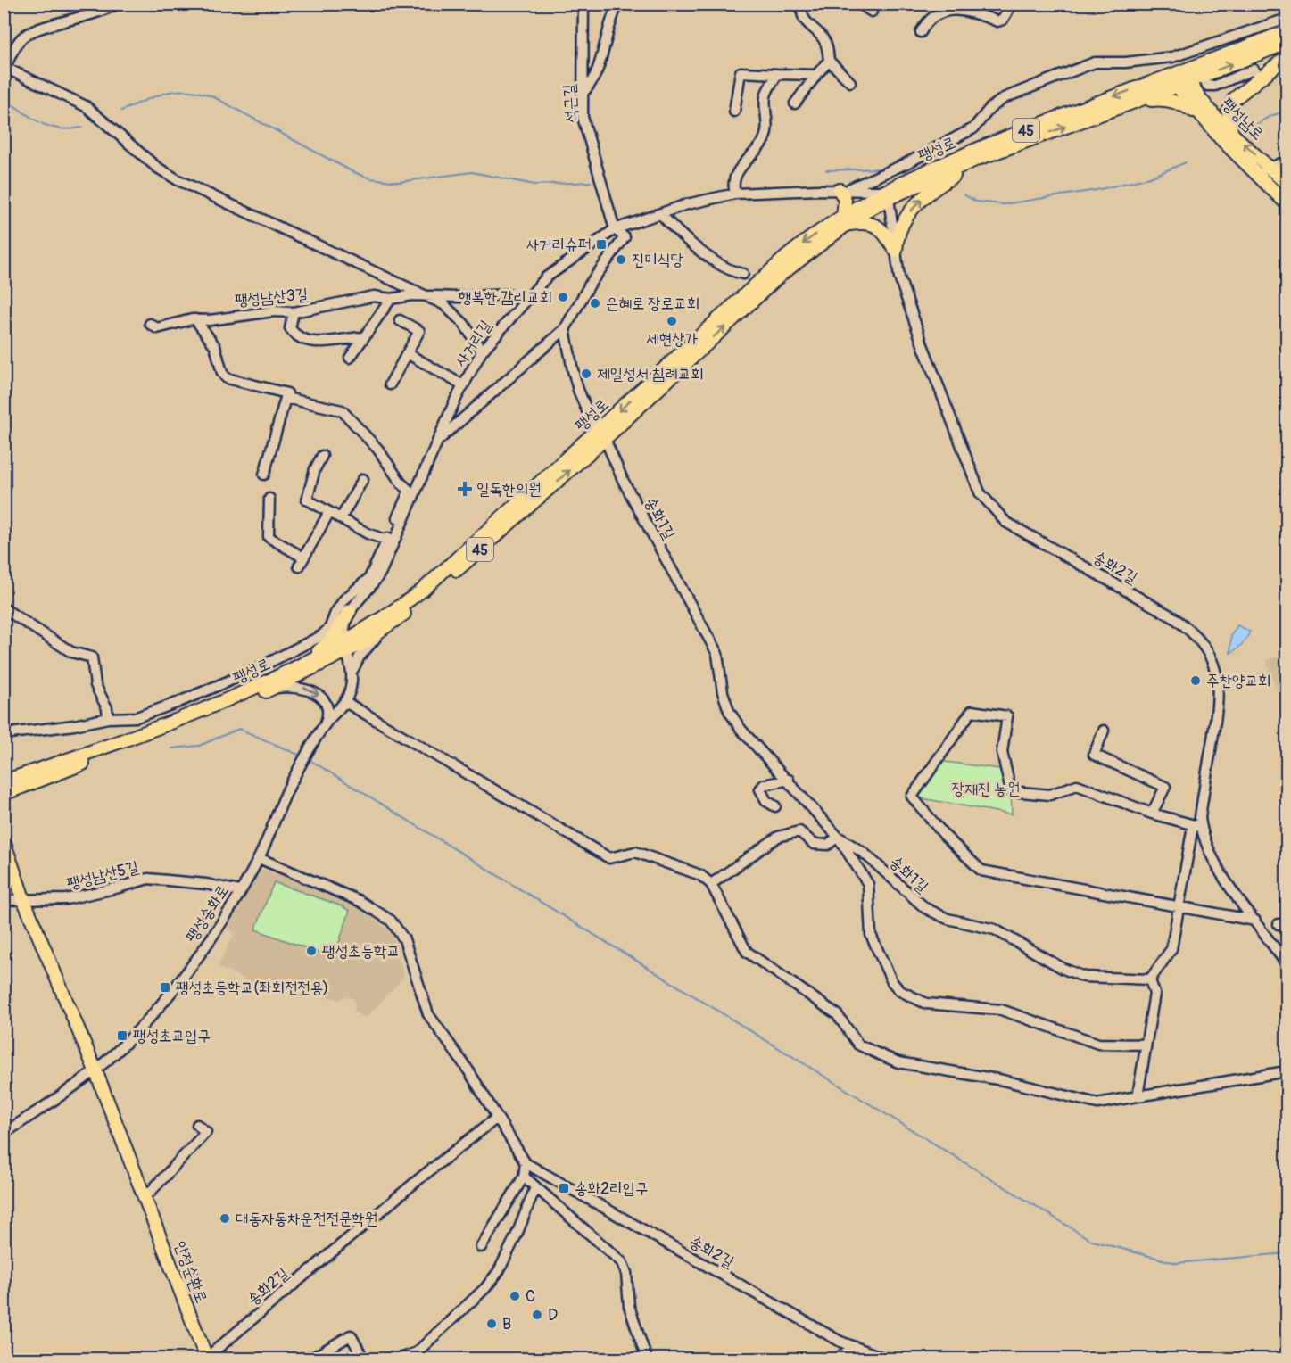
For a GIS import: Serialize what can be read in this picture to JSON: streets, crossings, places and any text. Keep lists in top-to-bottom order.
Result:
{
  "streets": {
    "main road": [
      "팽성남로",
      "45",
      "팽성로",
      "안정순환로"
    ],
    "street": [
      "석근길",
      "팽성남산3길",
      "사거리길",
      "송화1길",
      "송화2길",
      "팽성남산5길",
      "팽성송화로"
    ]
  },
  "crossings": [
    ["석근길", "사거리길"],
    ["석근길", "송화1길"],
    ["팽성남로", "팽성로"],
    ["팽성로", "사거리길"],
    ["팽성로", "송화1길"],
    ["팽성로", "송화2길"],
    ["팽성남산3길", "사거리길"],
    ["사거리길", "송화2길"],
    ["송화2길", "팽성송화로"],
    ["송화2길", "안정순환로"],
    ["팽성남산5길", "팽성송화로"],
    ["팽성남산5길", "안정순환로"],
    ["팽성송화로", "안정순환로"]
  ],
  "parks": ["장재진 농원"],
  "places": {
    "transit": [
      "사거리슈퍼",
      "팽성초등학교(좌회전전용)",
      "팽성초교입구",
      "송화2리입구"
    ],
    "other": [
      "진미식당",
      "행복한 감리교회",
      "은혜로 장로교회",
      "세현상가",
      "제일성서 침례교회",
      "주찬양교회",
      "팽성초등학교",
      "대동자동차운전전문학원",
      "C",
      "D",
      "B"
    ],
    "health": ["일독한의원"]
  }
}
